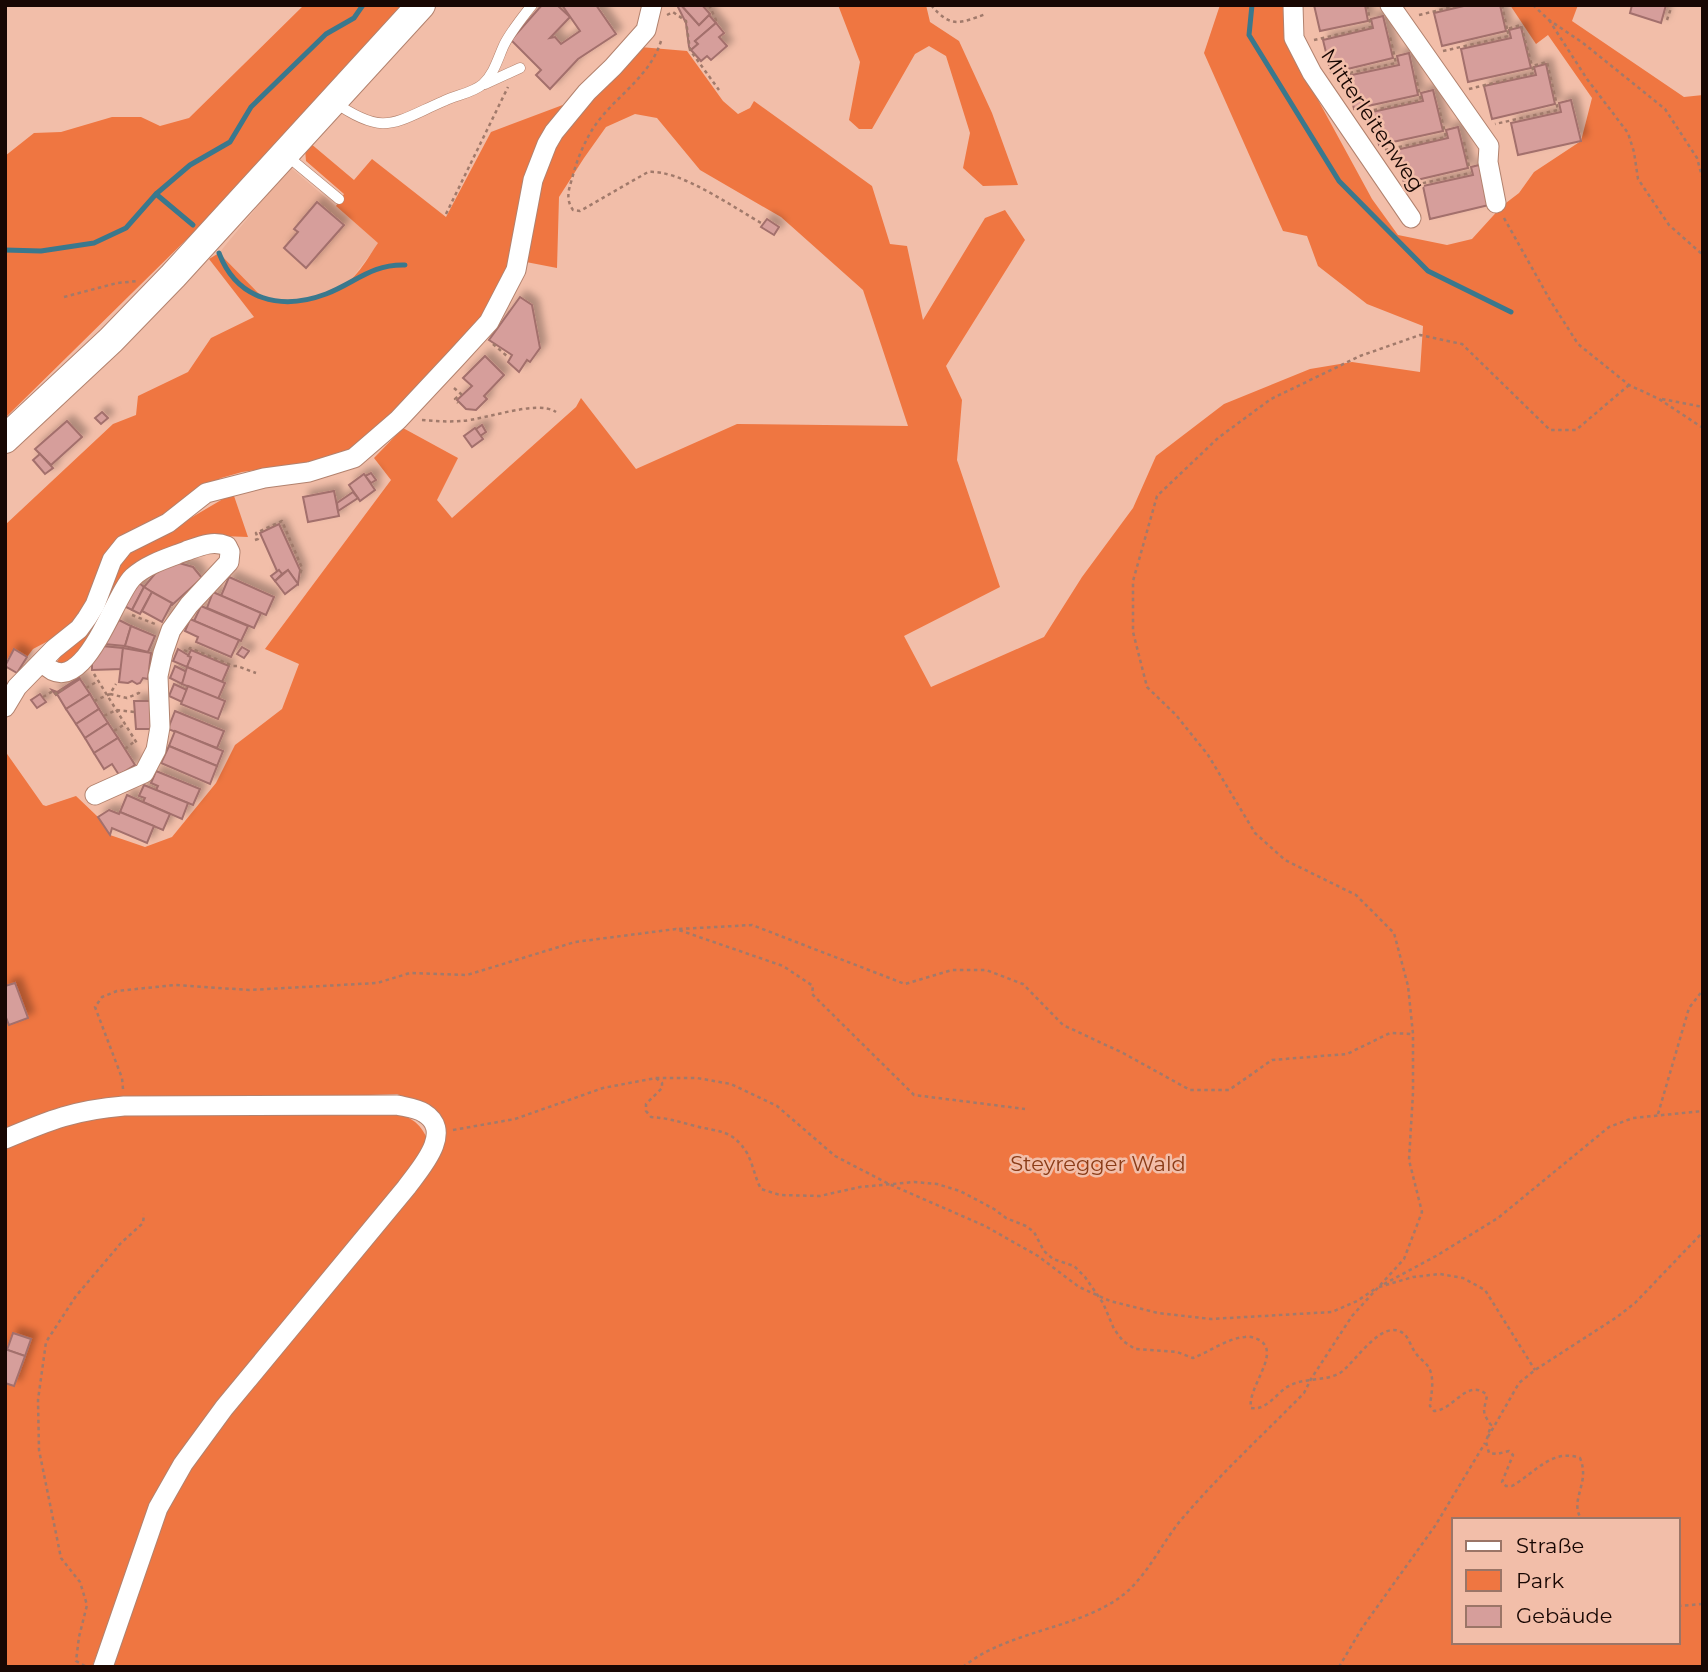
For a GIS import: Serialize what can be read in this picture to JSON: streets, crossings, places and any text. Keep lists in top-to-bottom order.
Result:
{
  "streets": {
    "street": ["Mitterleitenweg"]
  },
  "parks": ["Steyregger Wald"],
  "legend": ["Straße", "Park", "Gebäude"]
}
